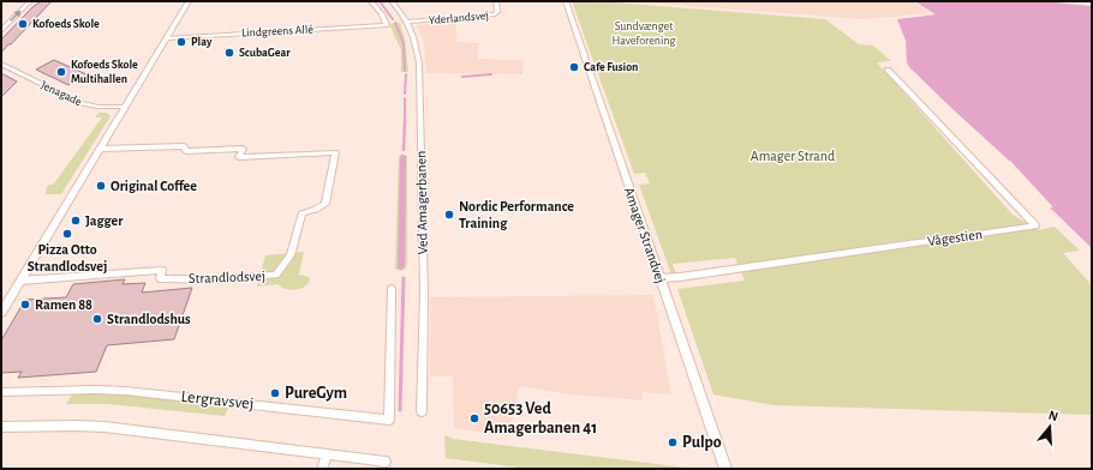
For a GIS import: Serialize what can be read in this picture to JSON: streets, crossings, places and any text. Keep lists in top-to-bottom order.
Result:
{
  "streets": {
    "street": [
      "Yderlandsvej",
      "Lindgreens Allé",
      "Jenagade",
      "Ved Amagerbanen",
      "Amager Strandvej",
      "Vågestien",
      "Strandlodsvej",
      "Lergravsvej"
    ]
  },
  "crossings": [
    ["Yderlandsvej", "Ved Amagerbanen"],
    ["Amager Strandvej", "Vågestien"]
  ],
  "parks": ["Sundvænget Haveforening", "Amager Strand"],
  "places": [
    "Kofoeds Skole",
    "Play",
    "ScubaGear",
    "Cafe Fusion",
    "Kofoeds Skole Multihallen",
    "Original Coffee",
    "Nordic Performance Training",
    "Jagger",
    "Pizza Otto Strandlodsvej",
    "Ramen 88",
    "Strandlodshus",
    "PureGym",
    "50653 Ved Amagerbanen 41",
    "Pulpo"
  ],
  "north": "top"
}
